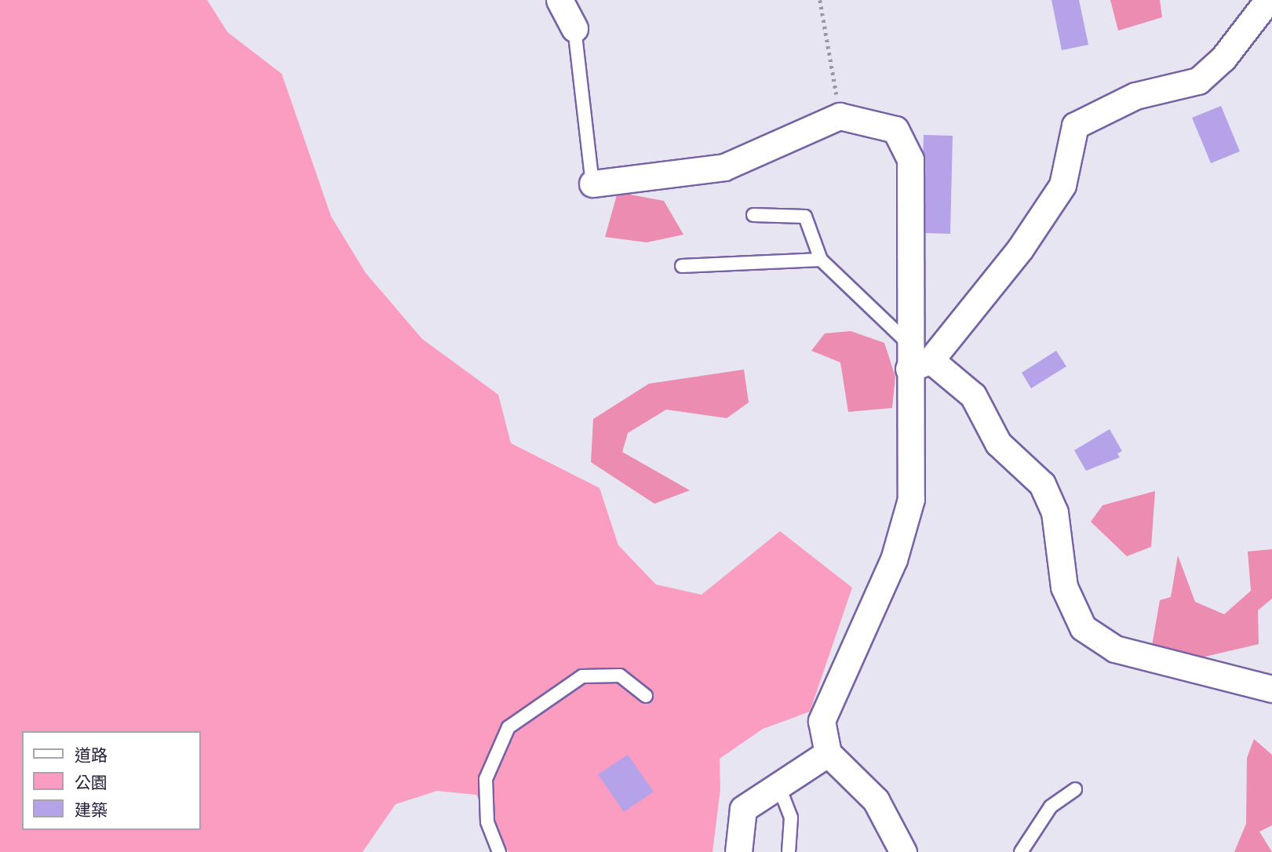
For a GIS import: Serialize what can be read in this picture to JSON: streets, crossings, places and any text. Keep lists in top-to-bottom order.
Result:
{
  "legend": ["道路", "公園", "建築"]
}
